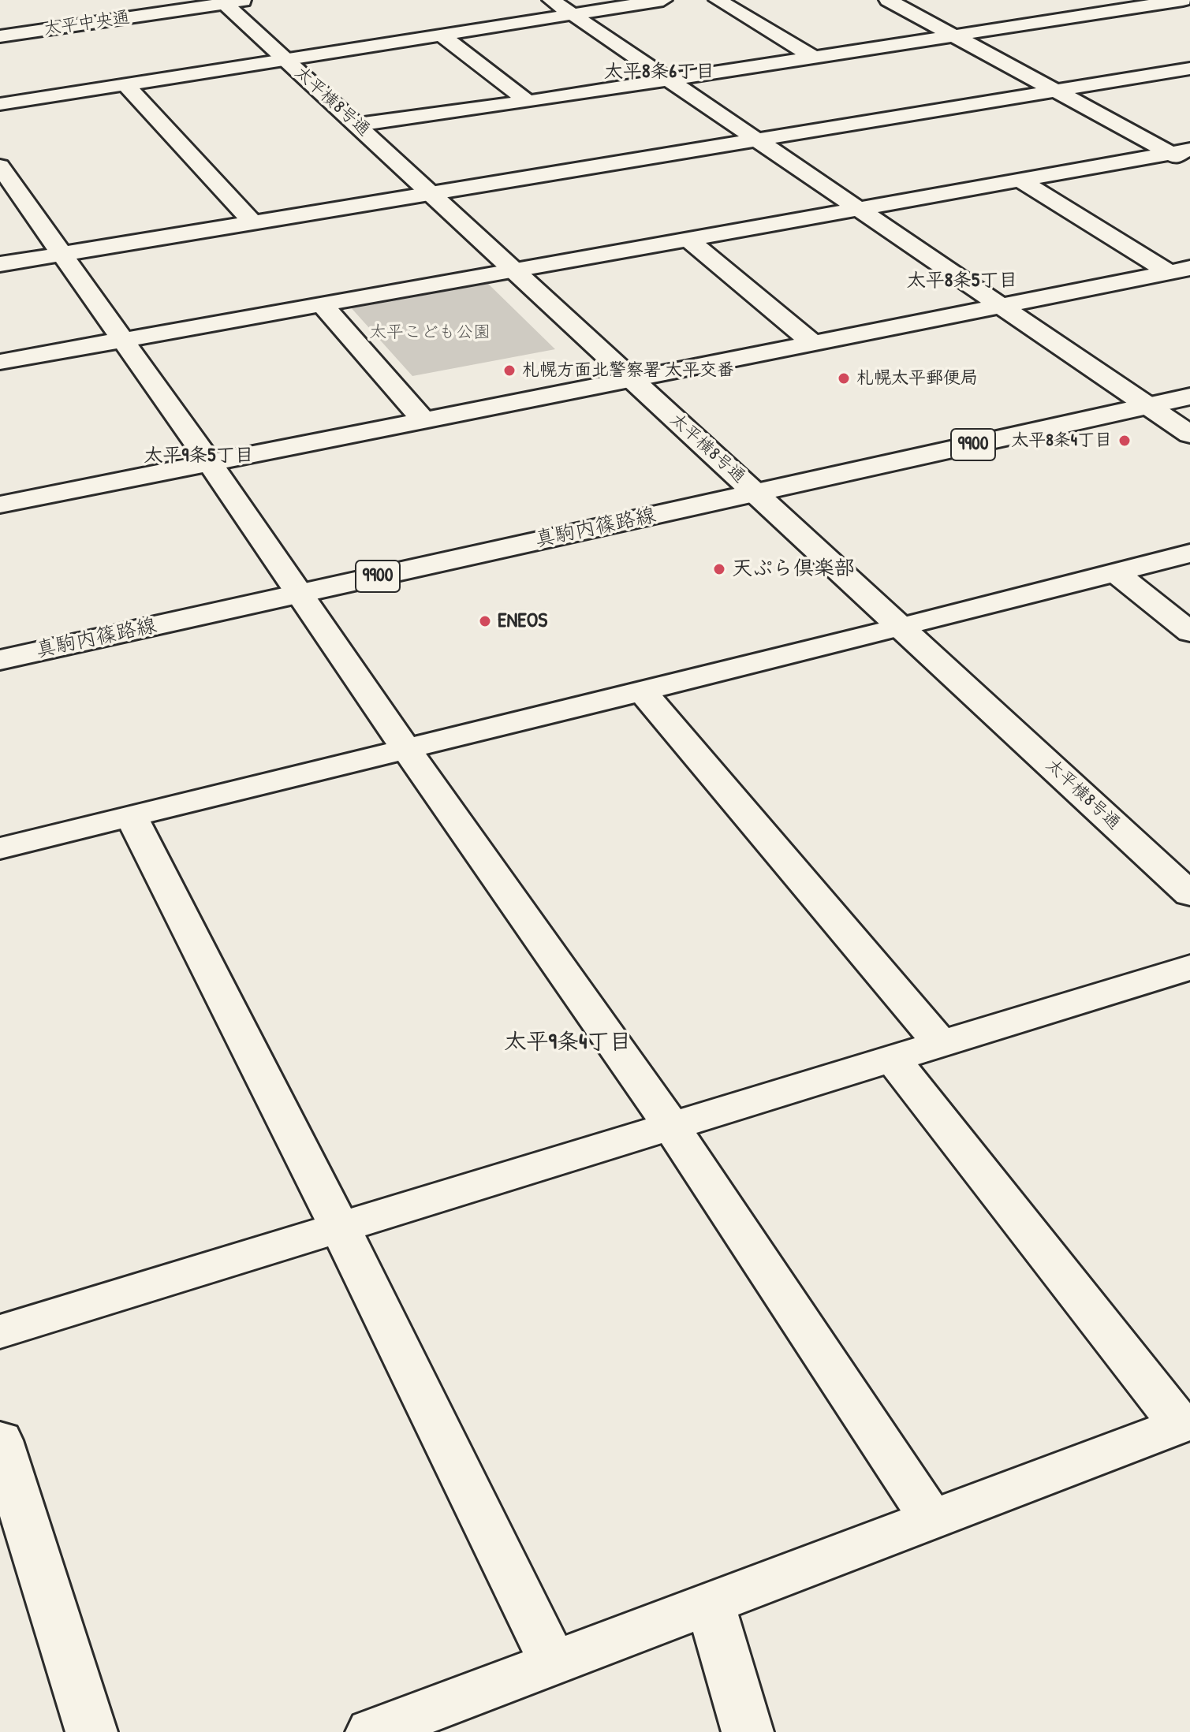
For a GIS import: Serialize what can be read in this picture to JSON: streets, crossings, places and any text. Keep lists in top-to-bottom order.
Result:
{
  "streets": {
    "street": [
      "太平中央通",
      "太平横8号通",
      "9900",
      "真駒内篠路線"
    ]
  },
  "crossings": [
    ["太平中央通", "太平横8号通"],
    ["太平横8号通", "真駒内篠路線"]
  ],
  "districts": [
    "太平8条6丁目",
    "太平8条5丁目",
    "太平9条5丁目",
    "太平9条4丁目"
  ],
  "parks": ["太平こども公園"],
  "places": [
    "札幌方面北警察署 太平交番",
    "札幌太平郵便局",
    "太平8条4丁目",
    "天ぷら倶楽部",
    "ENEOS"
  ]
}
